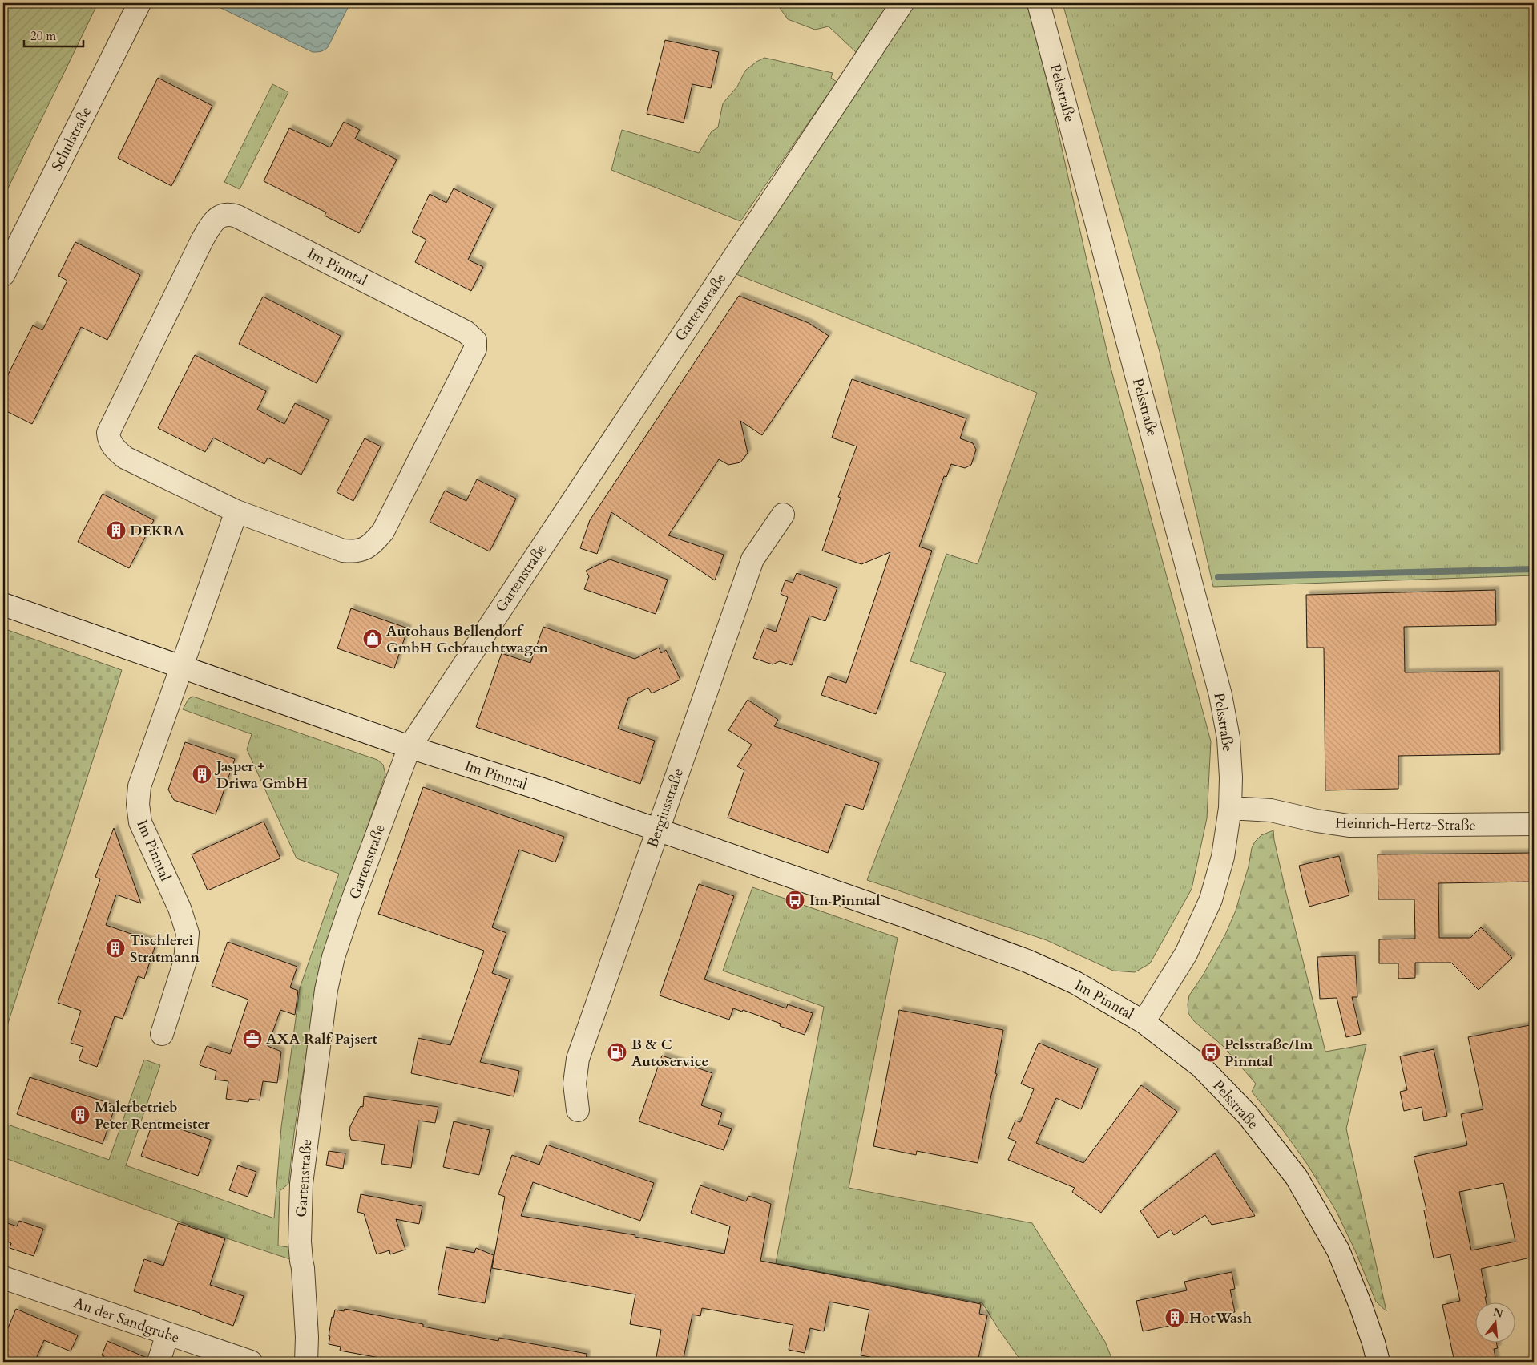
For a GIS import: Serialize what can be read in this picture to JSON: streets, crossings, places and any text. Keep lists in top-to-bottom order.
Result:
{
  "streets": {
    "street": [
      "Pelsstraße",
      "Schulstraße",
      "Im Pinntal",
      "Gartenstraße",
      "Bergiusstraße",
      "Heinrich-Hertz-Straße",
      "An der Sandgrube"
    ]
  },
  "crossings": [
    ["Pelsstraße", "Im Pinntal"],
    ["Pelsstraße", "Heinrich-Hertz-Straße"],
    ["Im Pinntal", "Gartenstraße"],
    ["Im Pinntal", "Bergiusstraße"]
  ],
  "places": {
    "building": [
      "DEKRA",
      "Jasper + Driwa GmbH",
      "Tischlerei Stratmann",
      "Malerbetrieb Peter Rentmeister",
      "HotWash"
    ],
    "shop": ["Autohaus Bellendorf GmbH Gebrauchtwagen"],
    "bus stop": ["Im Pinntal", "Pelsstraße/Im Pinntal"],
    "office": ["AXA Ralf Pajsert"],
    "fuel station": ["B & C Autoservice"]
  },
  "scale_bar": "20 m",
  "north": "top"
}
